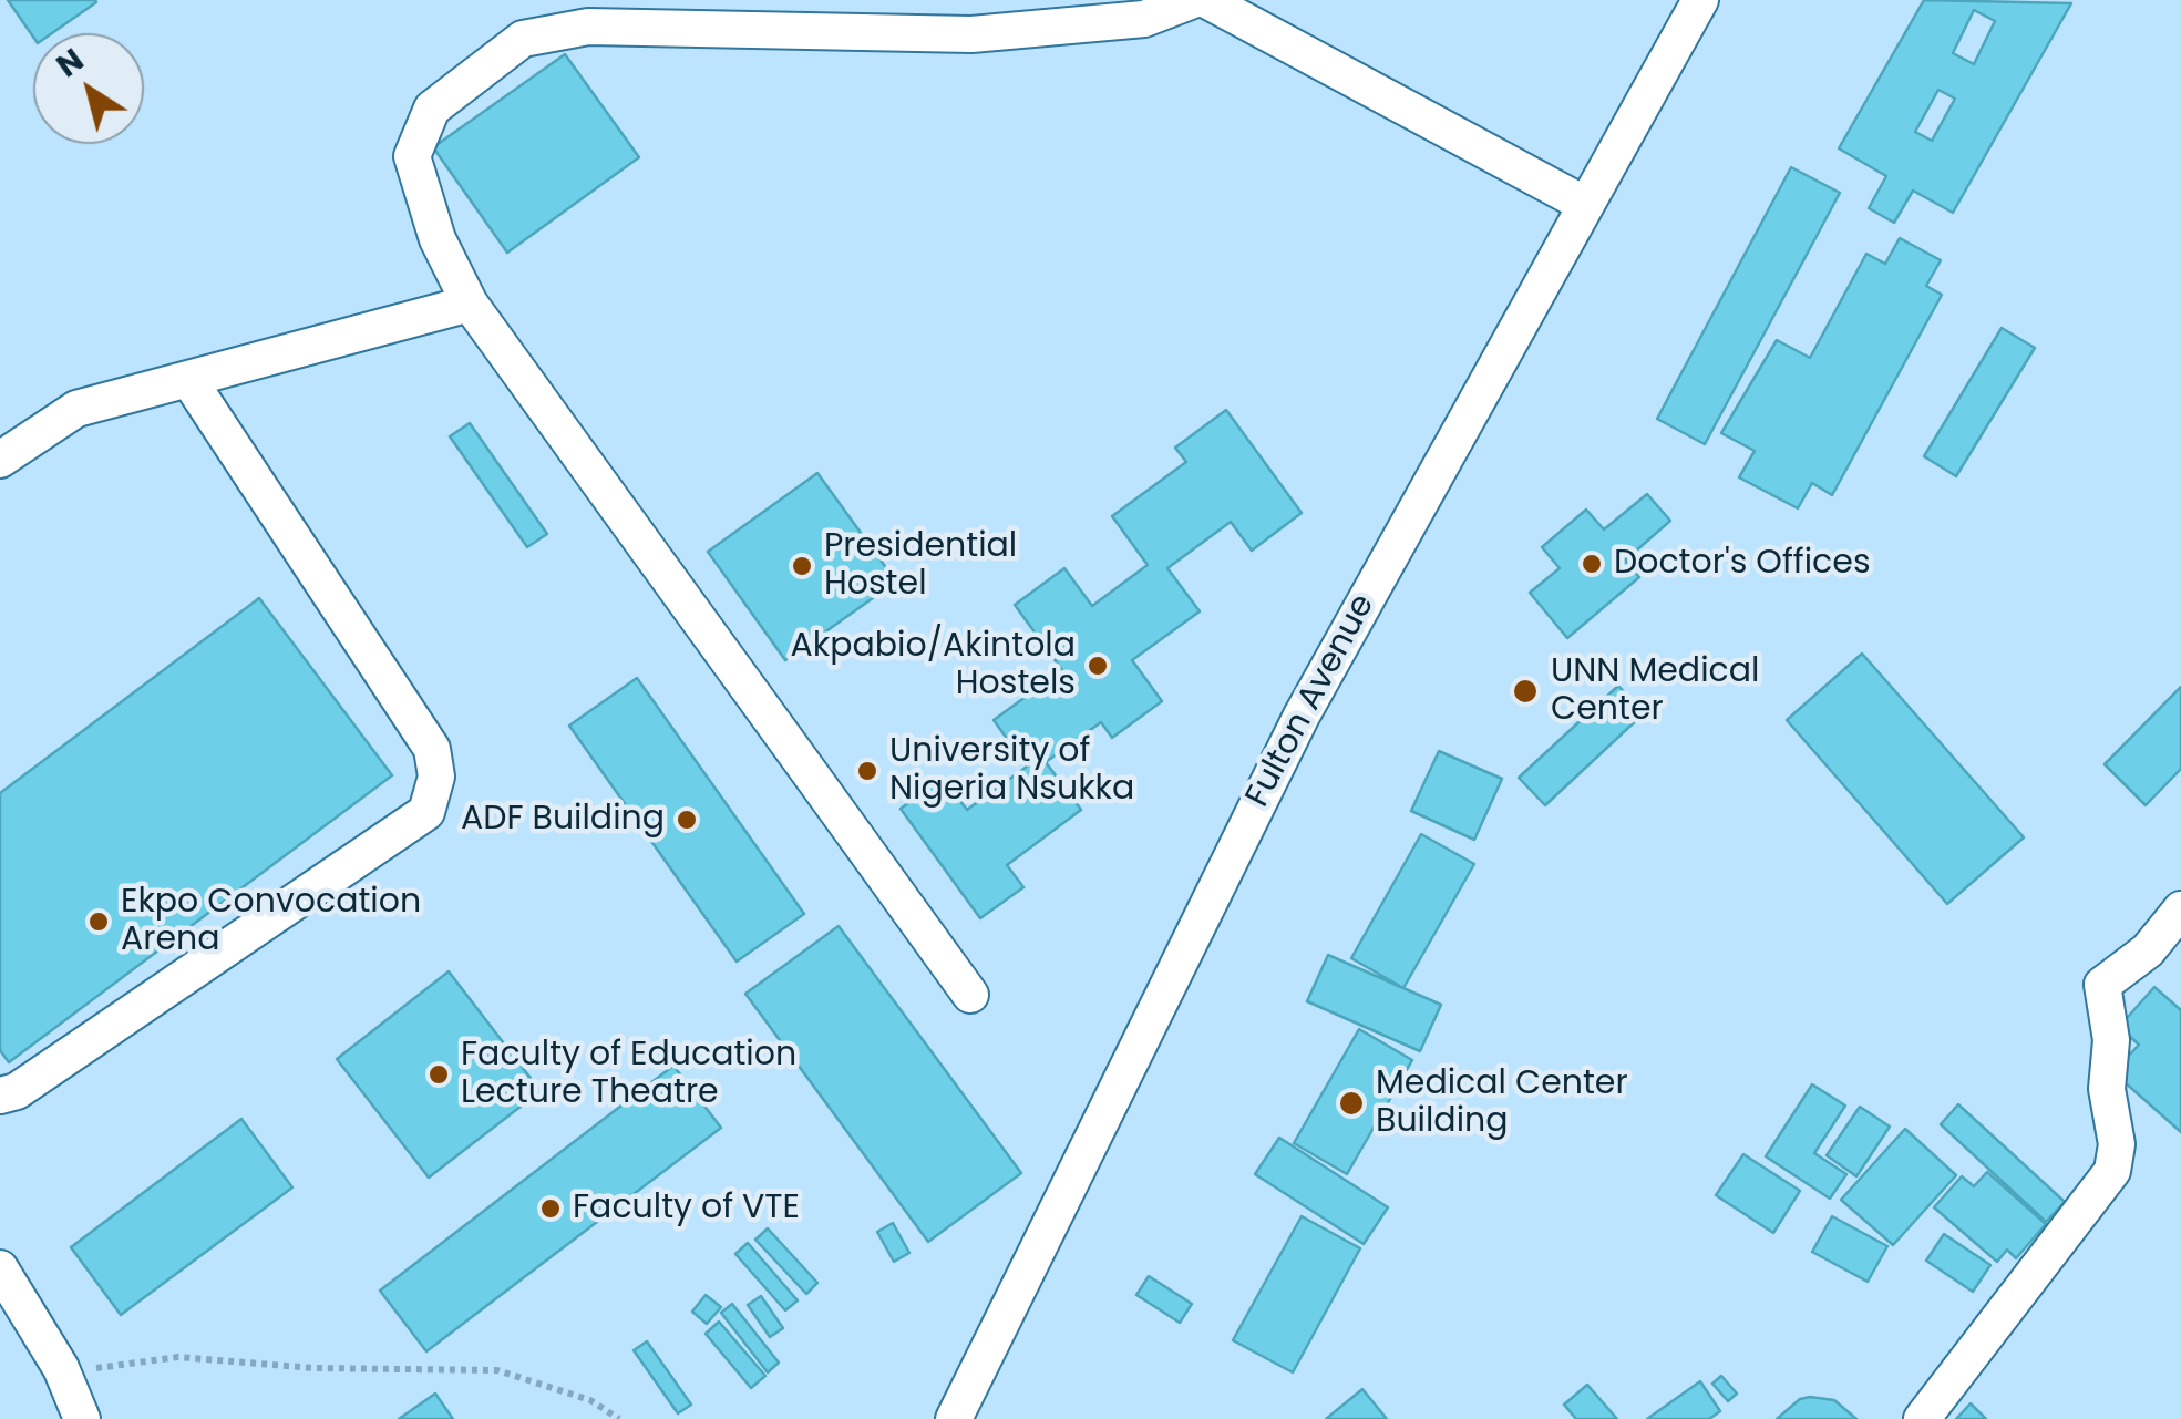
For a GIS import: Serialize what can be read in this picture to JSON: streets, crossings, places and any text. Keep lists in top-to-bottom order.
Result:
{
  "streets": {
    "street": ["Fulton Avenue"]
  },
  "places": [
    "Doctor's Offices",
    "Presidential Hostel",
    "Akpabio/Akintola Hostels",
    "UNN Medical Center",
    "University of Nigeria Nsukka",
    "ADF Building",
    "Ekpo Convocation Arena",
    "Faculty of Education Lecture Theatre",
    "Medical Center Building",
    "Faculty of VTE"
  ],
  "north": "top left"
}
